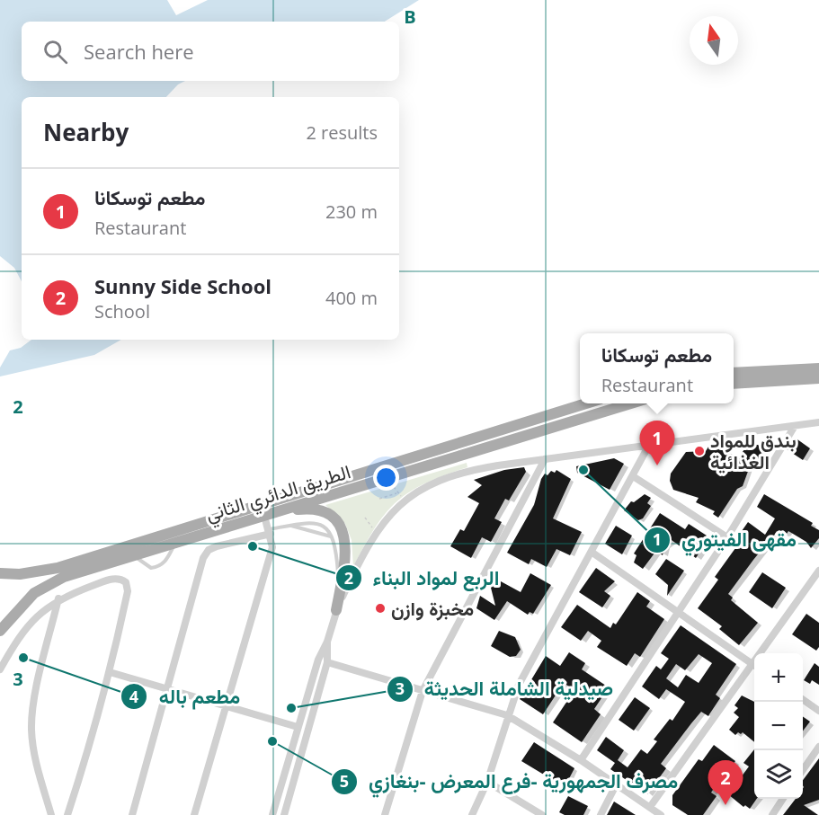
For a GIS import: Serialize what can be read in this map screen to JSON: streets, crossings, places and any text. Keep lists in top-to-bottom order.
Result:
{
  "streets": {
    "main road": ["الطريق الدائري الثاني"]
  },
  "places": [
    "بندق للمواد الغذائية",
    "مقهى الفيتوري",
    "الربع لمواد البناء",
    "مخبزة وازن",
    "مطعم باله",
    "صيدلية الشاملة الحديثة",
    "مصرف الجمهورية -فرع المعرض -بنغازي"
  ],
  "north": "top",
  "page": {
    "search": "Search here",
    "heading": ["Nearby", "2 results"],
    "list": [
      {
        "mark": "1",
        "name": "مطعم توسكانا",
        "note": "Restaurant",
        "value": "230 m"
      },
      {
        "mark": "2",
        "name": "Sunny Side School",
        "note": "School",
        "value": "400 m"
      }
    ],
    "popup": ["مطعم توسكانا", "Restaurant"],
    "pins": ["1", "2"],
    "map_buttons": ["+", "−"]
  },
  "grid": {
    "columns": ["B"],
    "rows": ["2", "3"]
  }
}
